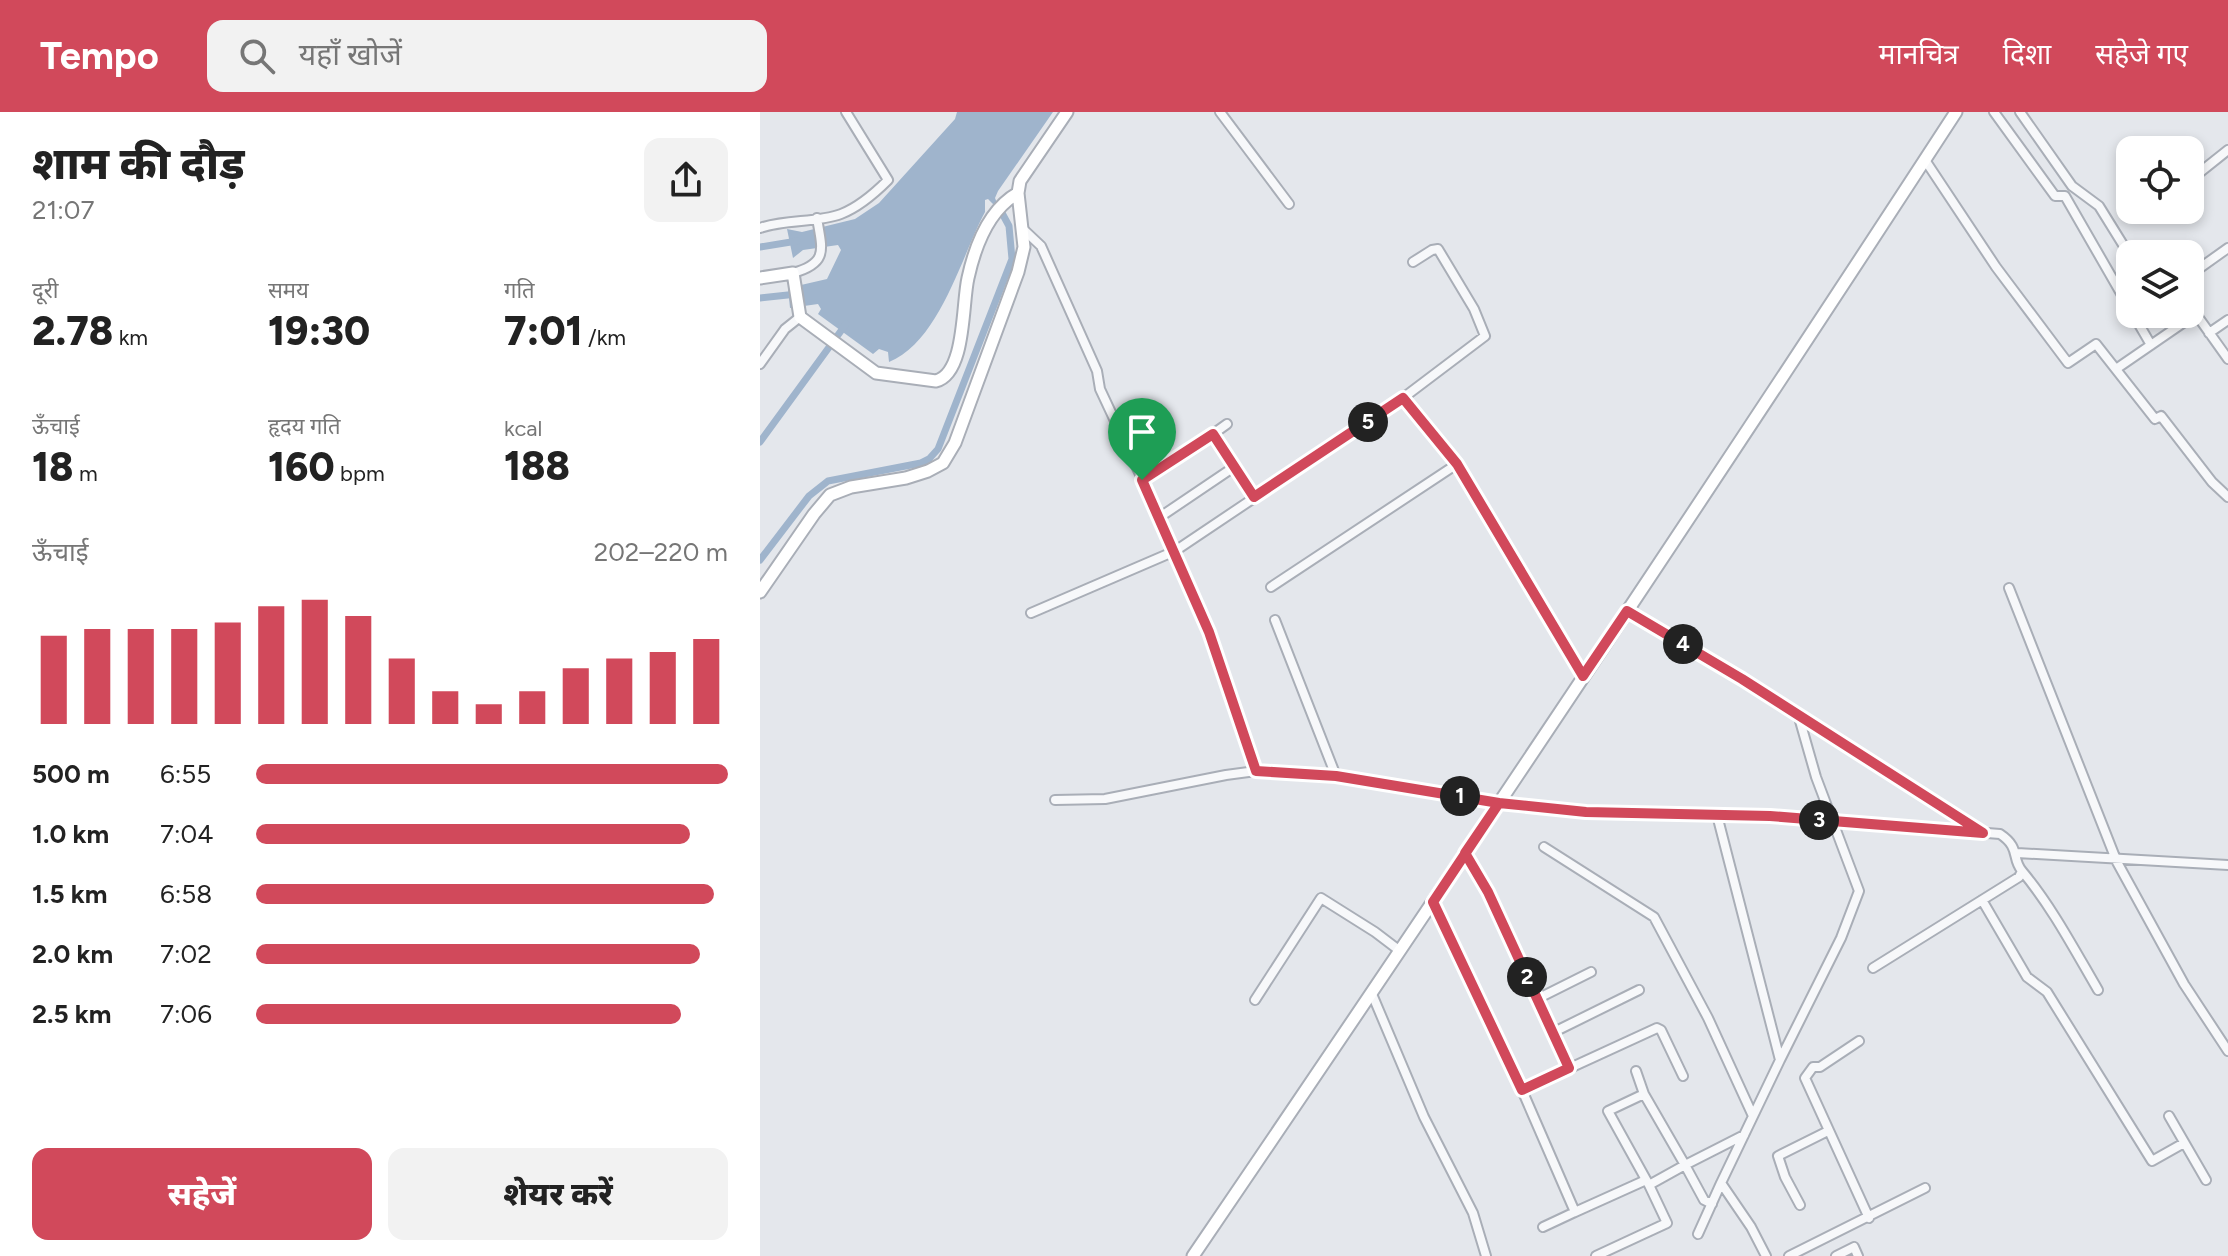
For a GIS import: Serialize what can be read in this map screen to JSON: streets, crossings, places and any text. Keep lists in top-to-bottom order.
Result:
{
  "page": {
    "header": "Tempo",
    "search": "यहाँ खोजें",
    "nav": ["मानचित्र", "दिशा", "सहेजे गए"],
    "heading": ["शाम की दौड़", "21:07"],
    "stats": [
      ["दूरी", "2.78 km"],
      ["समय", "19:30"],
      ["गति", "7:01 /km"],
      ["ऊँचाई", "18 m"],
      ["हृदय गति", "160 bpm"],
      ["kcal", "188"]
    ],
    "pins": [
      "5",
      "4",
      "1",
      "3",
      "2"
    ],
    "chart": ["ऊँचाई", "202–220 m"],
    "list": [
      {
        "name": "500 m",
        "note": "6:55"
      },
      {
        "name": "1.0 km",
        "note": "7:04"
      },
      {
        "name": "1.5 km",
        "note": "6:58"
      },
      {
        "name": "2.0 km",
        "note": "7:02"
      },
      {
        "name": "2.5 km",
        "note": "7:06"
      }
    ],
    "buttons": ["सहेजें", "शेयर करें"]
  }
}
